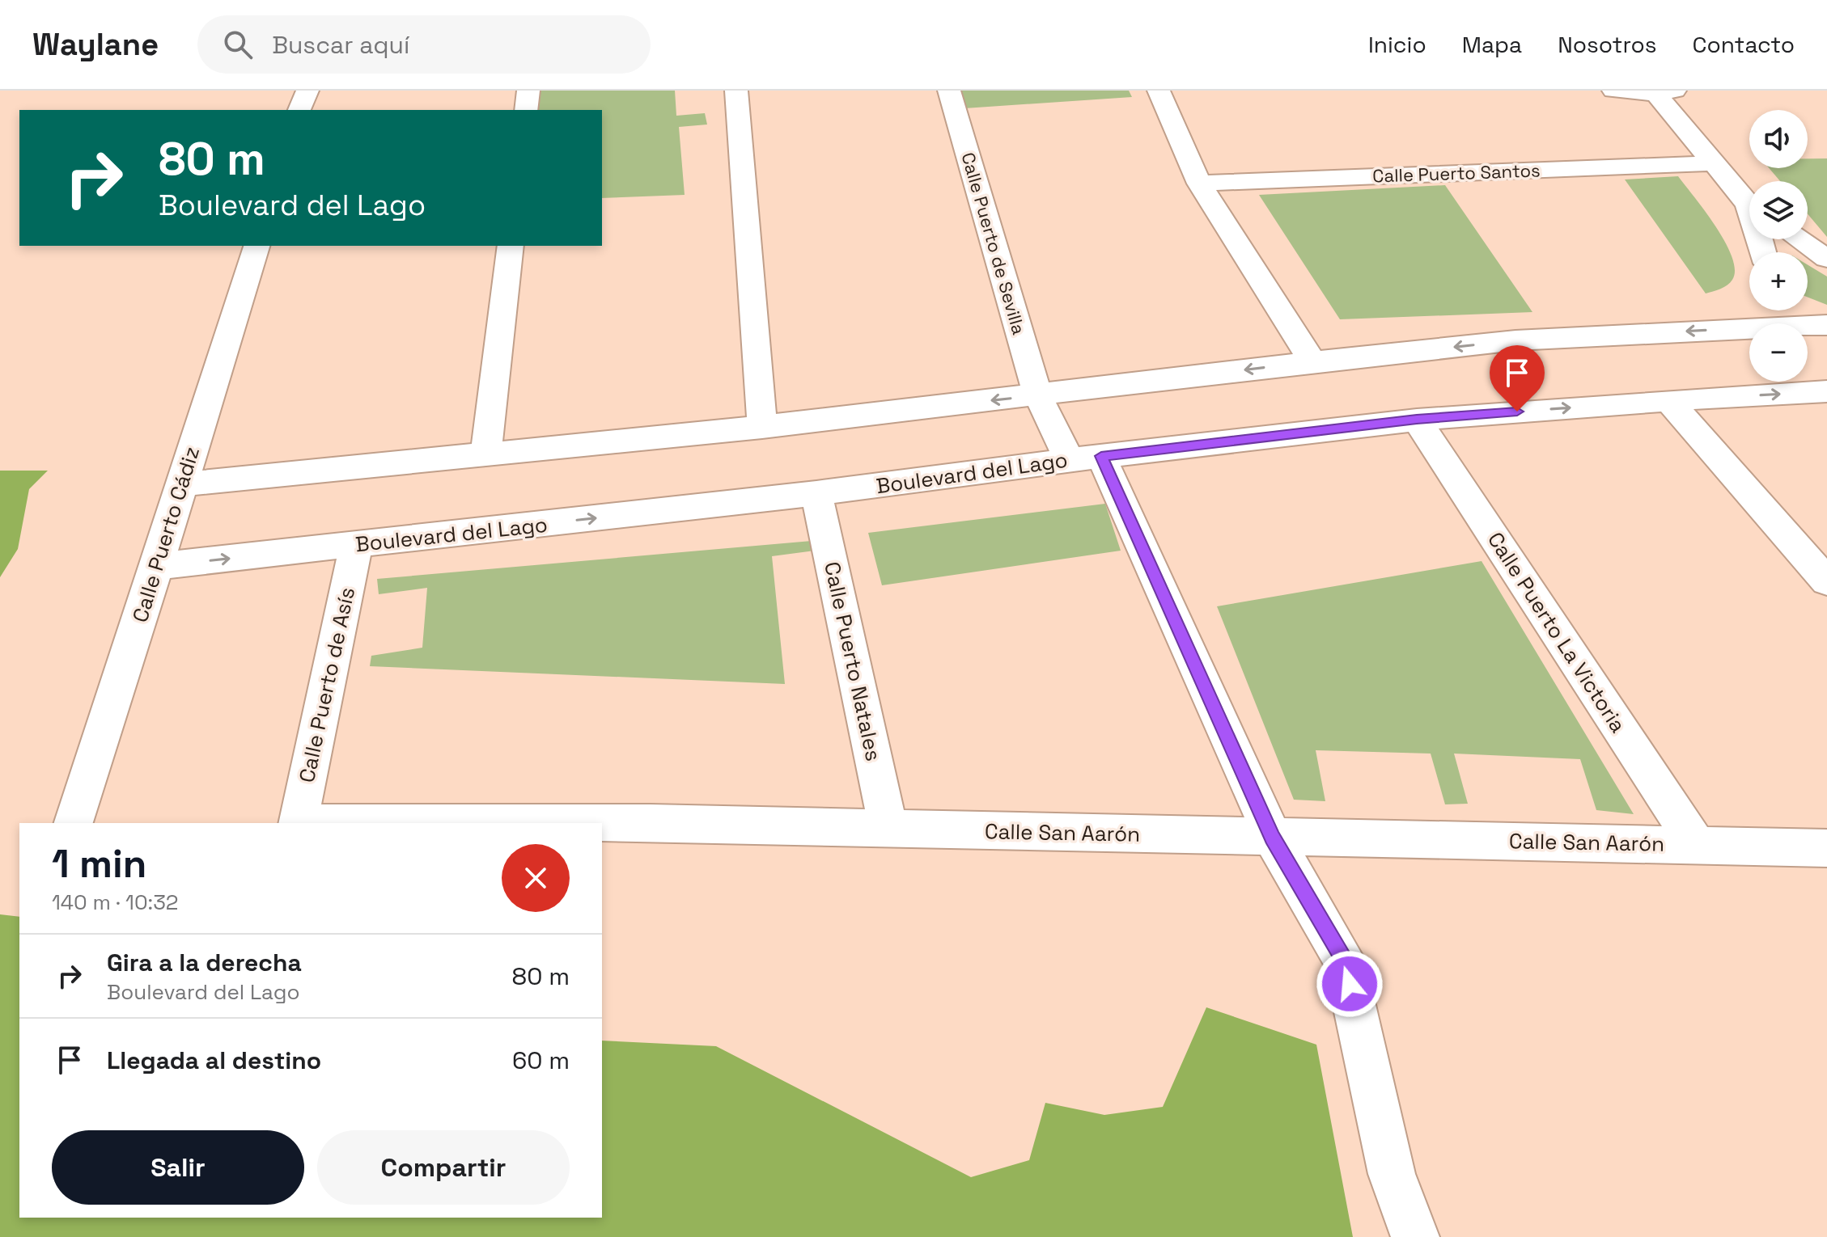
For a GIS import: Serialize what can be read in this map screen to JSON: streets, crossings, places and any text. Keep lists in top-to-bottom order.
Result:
{
  "streets": {
    "street": [
      "Calle Puerto Santos",
      "Calle Puerto de Sevilla",
      "Boulevard del Lago",
      "Calle Puerto Cádiz",
      "Calle Puerto La Victoria",
      "Calle Puerto Natales",
      "Calle Puerto de Asís",
      "Calle San Aarón"
    ]
  },
  "crossings": [
    ["Calle Puerto de Sevilla", "Boulevard del Lago"],
    ["Calle Puerto de Sevilla", "Calle San Aarón"],
    ["Boulevard del Lago", "Calle Puerto Cádiz"],
    ["Boulevard del Lago", "Calle Puerto La Victoria"],
    ["Boulevard del Lago", "Calle Puerto Natales"],
    ["Boulevard del Lago", "Calle Puerto de Asís"],
    ["Calle Puerto La Victoria", "Calle San Aarón"],
    ["Calle Puerto Natales", "Calle San Aarón"],
    ["Calle Puerto de Asís", "Calle San Aarón"]
  ],
  "page": {
    "header": "Waylane",
    "search": "Buscar aquí",
    "nav": [
      "Inicio",
      "Mapa",
      "Nosotros",
      "Contacto"
    ],
    "map_buttons": ["+", "−"],
    "turn": ["80 m", "Boulevard del Lago"],
    "heading": ["1 min", "140 m · 10:32"],
    "list": [
      {
        "name": "Gira a la derecha",
        "note": "Boulevard del Lago",
        "value": "80 m"
      },
      {
        "name": "Llegada al destino",
        "value": "60 m"
      }
    ],
    "buttons": ["Salir", "Compartir"]
  }
}
